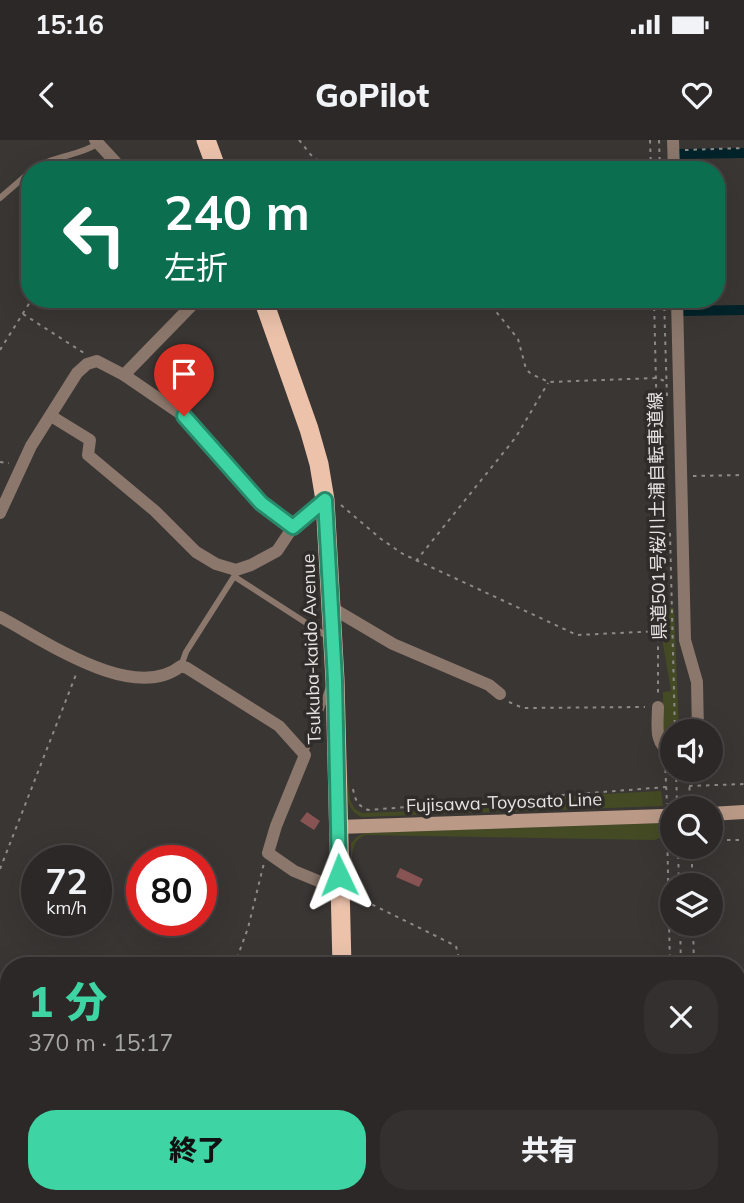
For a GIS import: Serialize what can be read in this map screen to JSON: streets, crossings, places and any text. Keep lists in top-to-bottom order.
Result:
{
  "streets": {
    "highway": ["Tsukuba-kaido Avenue"],
    "main road": ["Fujisawa-Toyosato Line"],
    "path": ["県道501号桜川土浦自転車道線"]
  },
  "crossings": [
    ["Tsukuba-kaido Avenue", "Fujisawa-Toyosato Line"]
  ],
  "page": {
    "status": "15:16",
    "header": "GoPilot",
    "turn": ["240 m", "左折"],
    "speed": "72 km/h",
    "limit": "80",
    "heading": ["1 分", "370 m · 15:17"],
    "buttons": ["終了", "共有"]
  }
}
